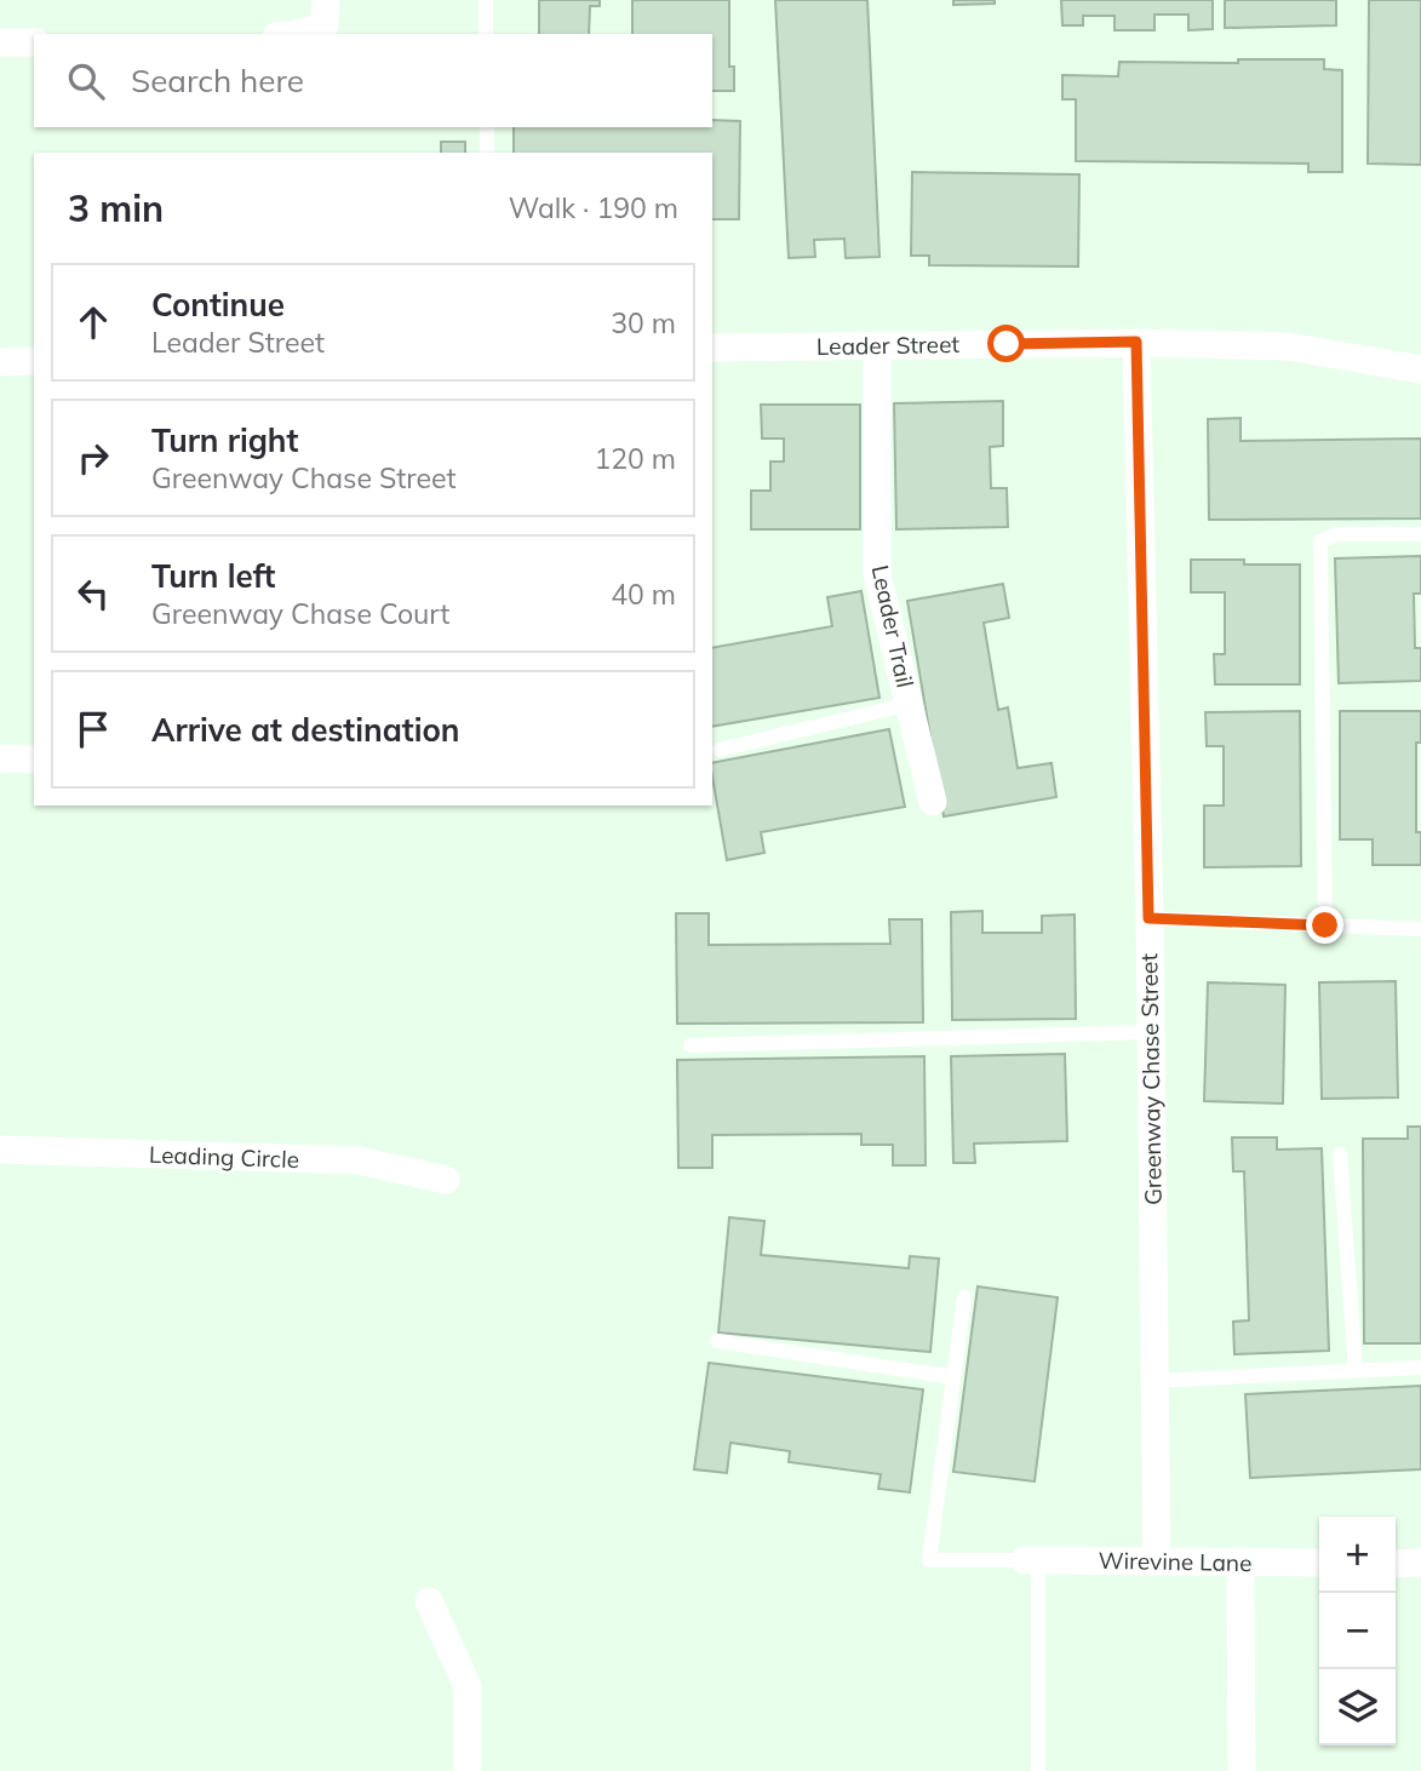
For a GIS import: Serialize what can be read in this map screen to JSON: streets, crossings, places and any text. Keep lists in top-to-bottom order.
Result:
{
  "streets": {
    "street": [
      "Leader Street",
      "Leader Trail",
      "Greenway Chase Street",
      "Leading Circle",
      "Wirevine Lane"
    ]
  },
  "crossings": [
    ["Leader Street", "Leader Trail"],
    ["Leader Street", "Greenway Chase Street"],
    ["Greenway Chase Street", "Wirevine Lane"]
  ],
  "page": {
    "search": "Search here",
    "heading": ["3 min", "Walk · 190 m"],
    "list": [
      ["Continue", "Leader Street", "30 m"],
      ["Turn right", "Greenway Chase Street", "120 m"],
      ["Turn left", "Greenway Chase Court", "40 m"],
      "Arrive at destination"
    ],
    "map_buttons": ["+", "−"]
  }
}
